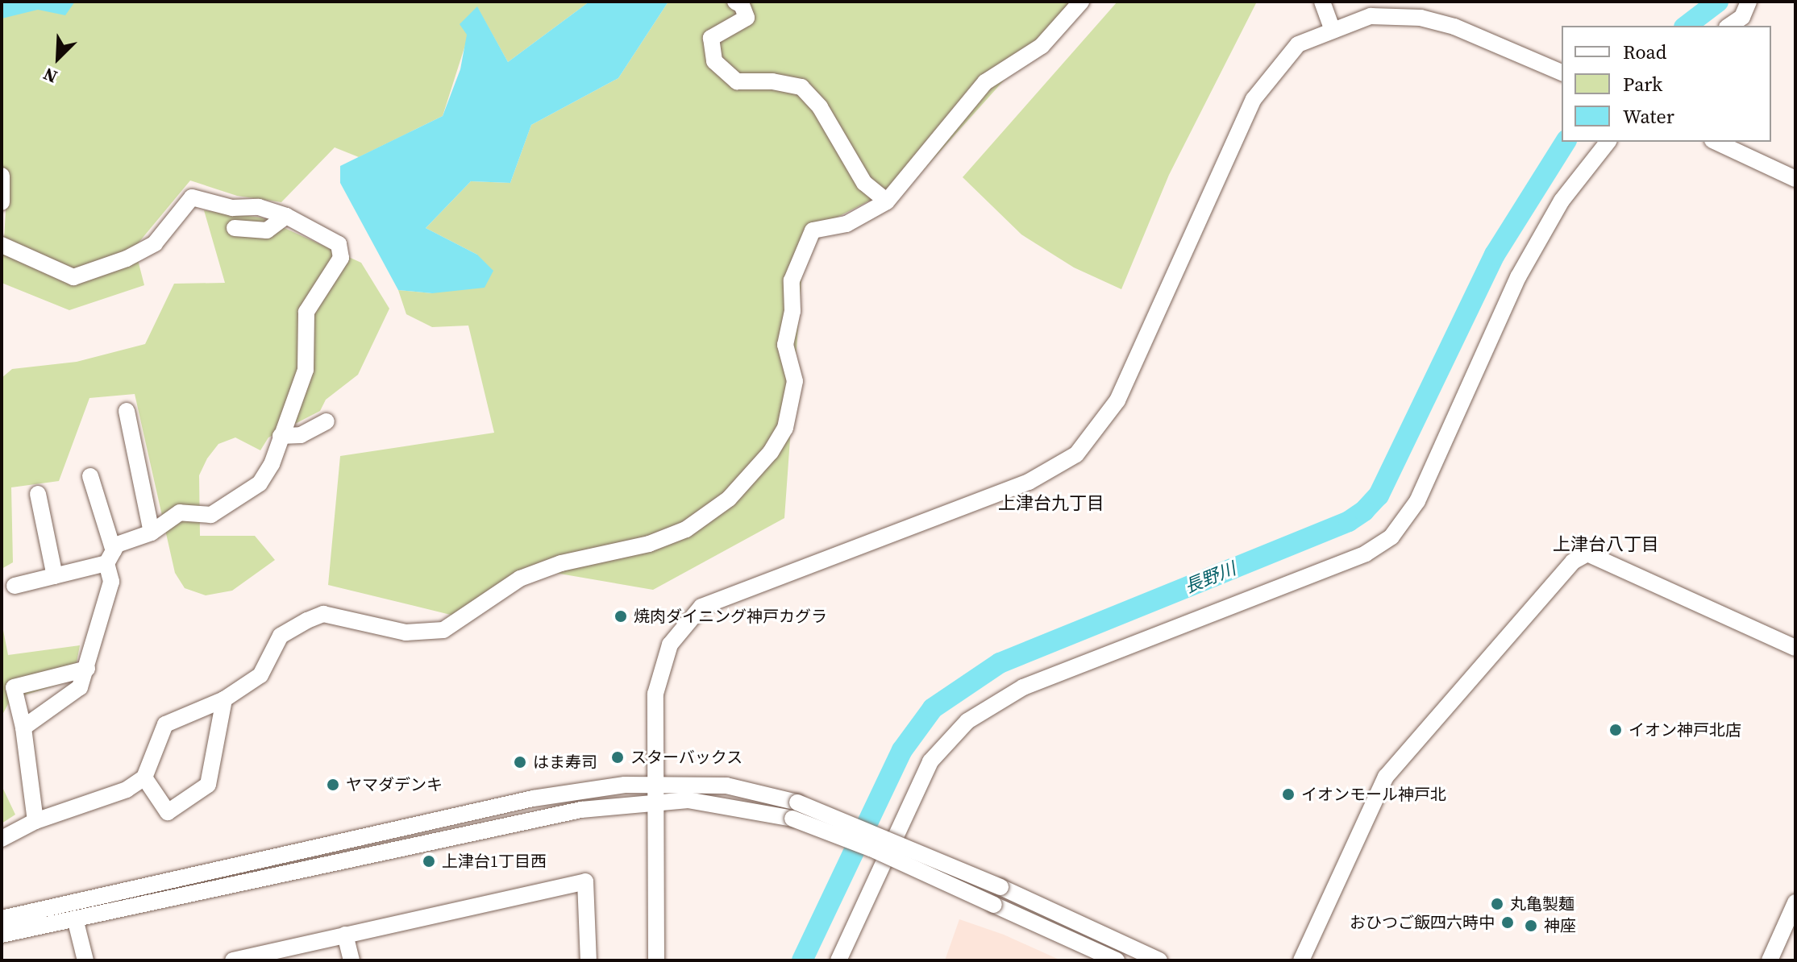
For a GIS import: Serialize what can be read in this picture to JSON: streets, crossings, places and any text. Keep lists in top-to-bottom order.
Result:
{
  "districts": ["上津台九丁目", "上津台八丁目"],
  "water": ["長野川"],
  "places": [
    "焼肉ダイニング神戸カグラ",
    "イオン神戸北店",
    "スターバックス",
    "はま寿司",
    "ヤマダデンキ",
    "イオンモール神戸北",
    "上津台1丁目西",
    "丸亀製麺",
    "おひつご飯四六時中",
    "神座"
  ],
  "legend": ["Road", "Park", "Water"],
  "north": "bottom left"
}
